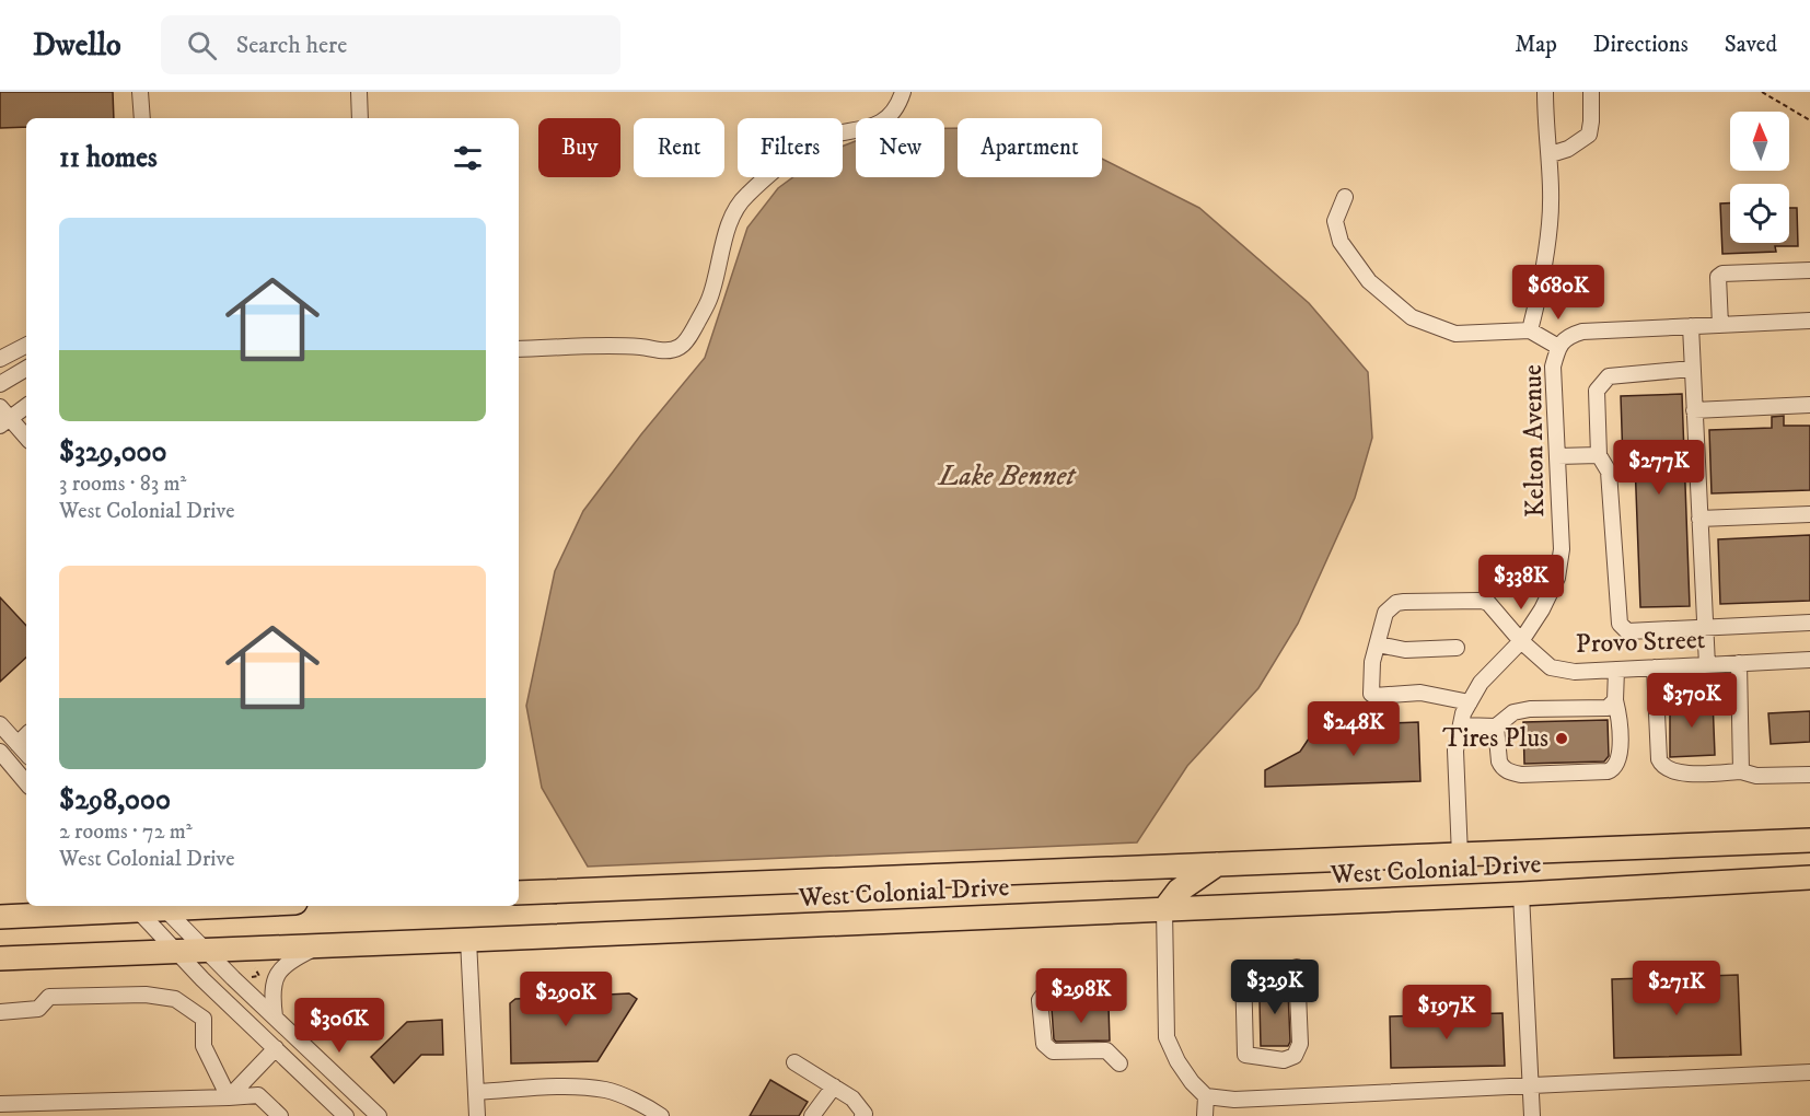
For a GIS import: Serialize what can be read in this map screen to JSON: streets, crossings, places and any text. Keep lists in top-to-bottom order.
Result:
{
  "streets": {
    "highway": ["West Colonial Drive"],
    "street": ["Kelton Avenue", "Provo Street"]
  },
  "crossings": [
    ["Kelton Avenue", "Provo Street"],
    ["Kelton Avenue", "West Colonial Drive"]
  ],
  "water": ["Lake Bennet"],
  "places": ["Tires Plus"],
  "north": "top",
  "page": {
    "header": "Dwello",
    "search": "Search here",
    "nav": ["Map", "Directions", "Saved"],
    "chip": [
      "Buy",
      "Rent",
      "Filters",
      "New",
      "Apartment"
    ],
    "heading": "11 homes",
    "list": [
      {
        "name": "$329,000",
        "note": "3 rooms · 83 m² · West Colonial Drive"
      },
      {
        "name": "$298,000",
        "note": "2 rooms · 72 m² · West Colonial Drive"
      }
    ],
    "price": [
      "$680K",
      "$277K",
      "$338K",
      "$370K",
      "$248K",
      "$329K",
      "$271K",
      "$298K",
      "$290K",
      "$197K",
      "$306K"
    ]
  }
}
